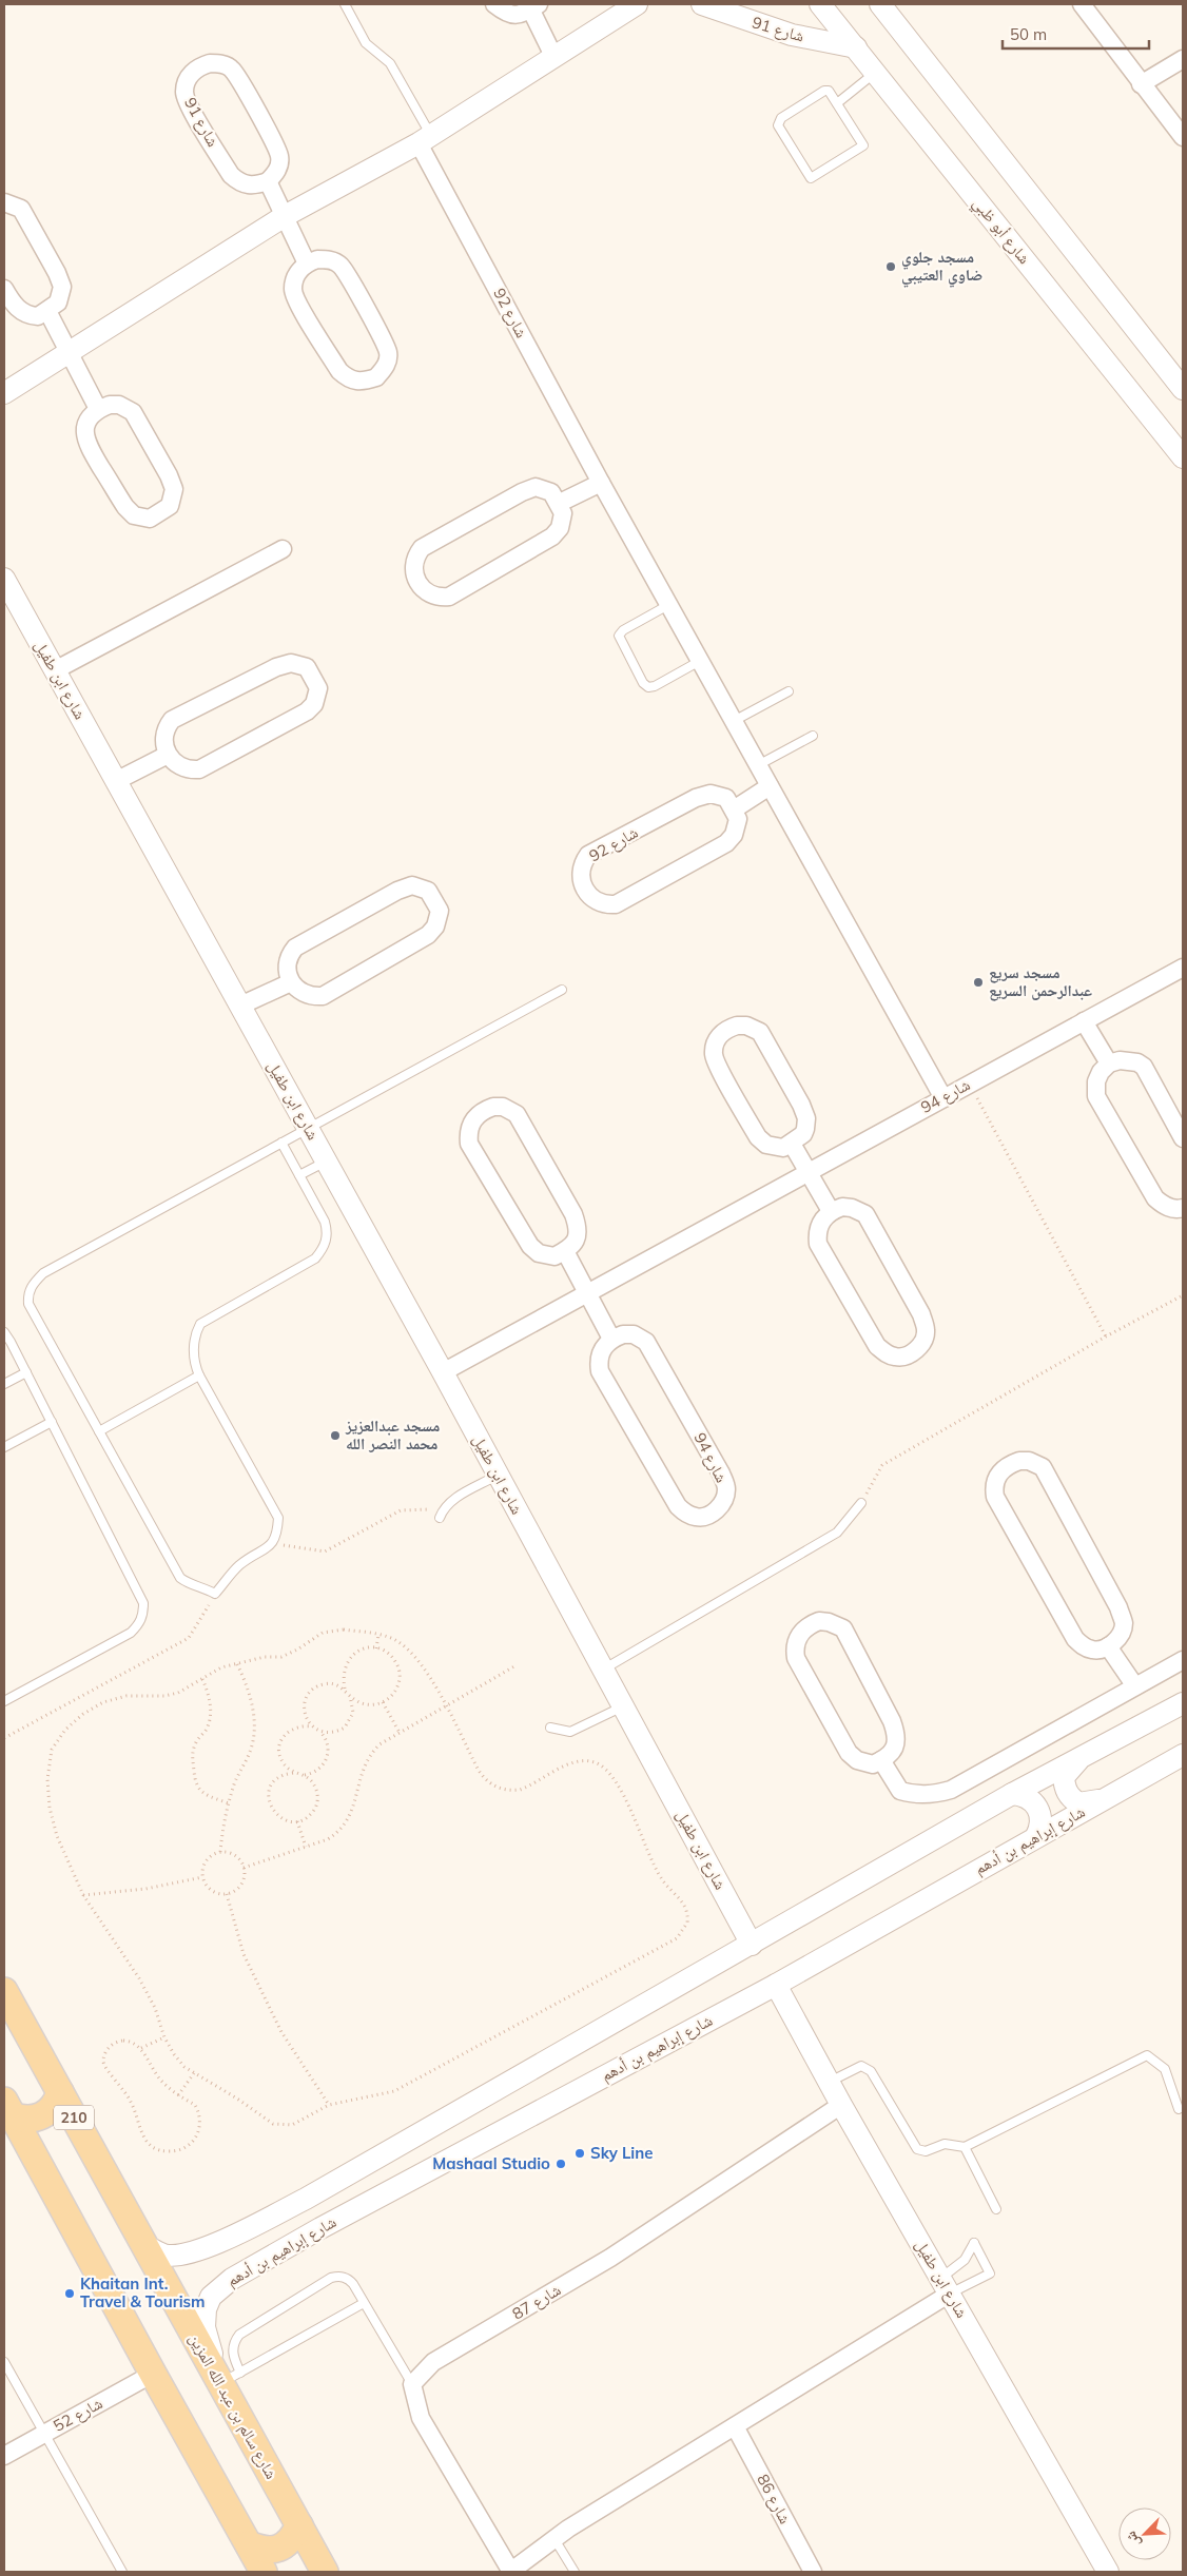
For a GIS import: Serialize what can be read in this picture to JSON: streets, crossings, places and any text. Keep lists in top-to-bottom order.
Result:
{
  "streets": {
    "main road": ["210", "شارع سالم بن عبد الله المزين"],
    "street": [
      "شارع 91",
      "شارع أبو ظبي",
      "شارع 92",
      "شارع ابن طفيل",
      "شارع 94",
      "شارع إبراهيم بن أدهم",
      "شارع 87",
      "شارع 52",
      "شارع 86"
    ]
  },
  "crossings": [
    ["شارع 91", "شارع أبو ظبي"],
    ["شارع 92", "شارع 94"],
    ["شارع ابن طفيل", "شارع 94"],
    ["شارع ابن طفيل", "شارع إبراهيم بن أدهم"],
    ["شارع ابن طفيل", "شارع 87"],
    ["شارع إبراهيم بن أدهم", "شارع سالم بن عبد الله المزين"]
  ],
  "places": [
    "مسجد جلوي ضاوي العتيبي",
    "مسجد سريع عبدالرحمن السريع",
    "مسجد عبدالعزيز محمد النصر الله",
    "Sky Line",
    "Mashaal Studio",
    "Khaitan Int. Travel & Tourism"
  ],
  "scale_bar": "50 m",
  "north": "bottom left"
}
